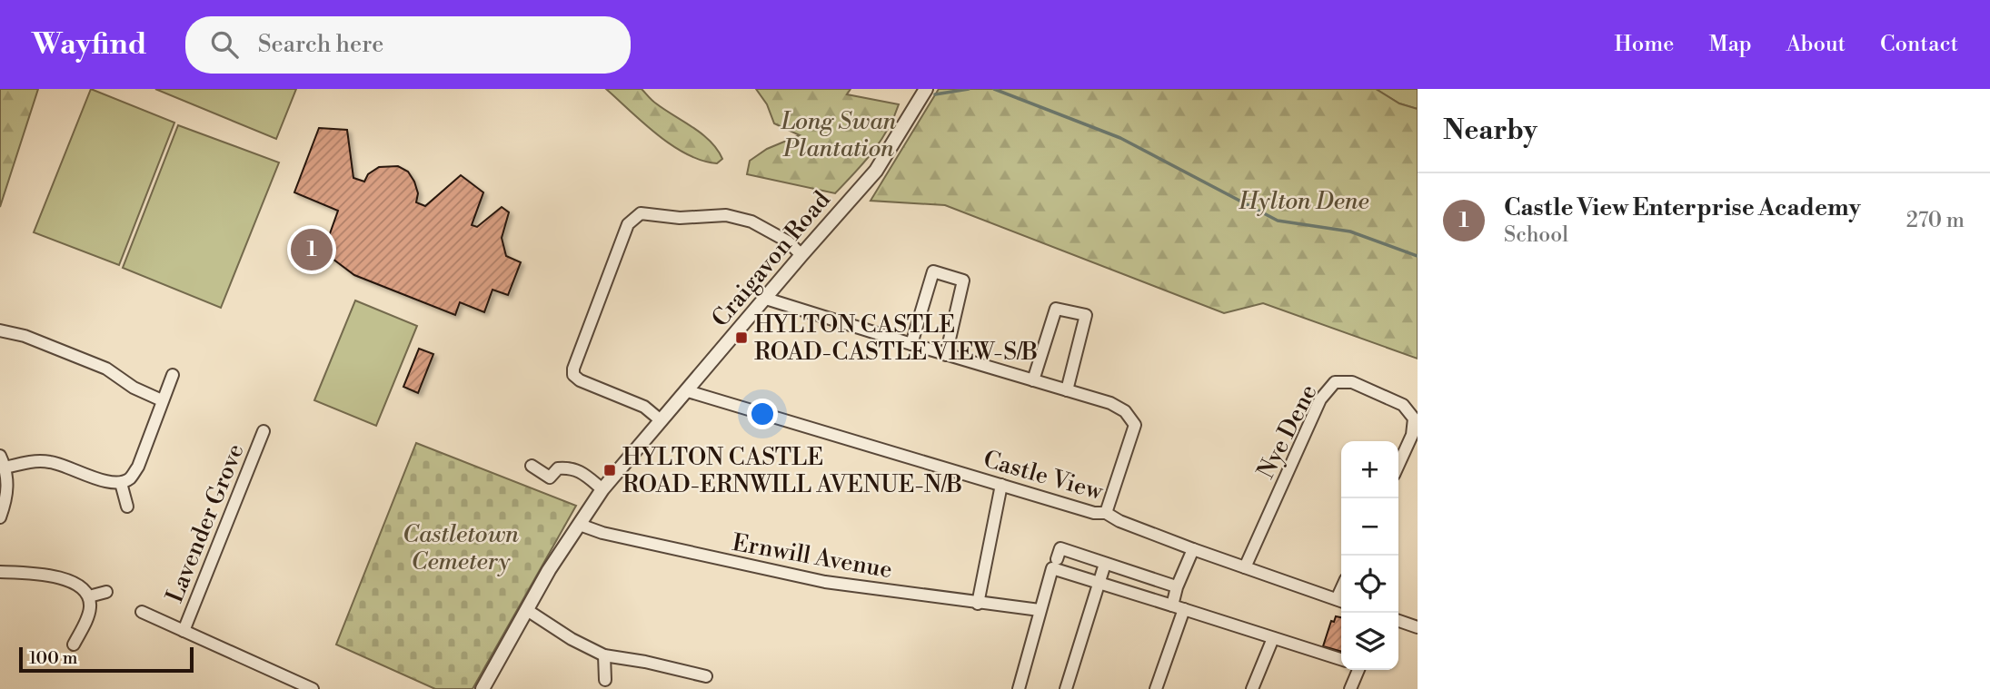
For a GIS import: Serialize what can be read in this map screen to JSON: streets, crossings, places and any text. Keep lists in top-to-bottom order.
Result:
{
  "streets": {
    "street": [
      "Craigavon Road",
      "Nye Dene",
      "Castle View",
      "Lavender Grove",
      "Ernwill Avenue"
    ]
  },
  "crossings": [
    ["Craigavon Road", "Castle View"],
    ["Craigavon Road", "Ernwill Avenue"],
    ["Nye Dene", "Castle View"]
  ],
  "parks": ["Long Swan Plantation", "Hylton Dene", "Castletown Cemetery"],
  "places": {
    "transit": ["HYLTON CASTLE ROAD-CASTLE VIEW-S/B", "HYLTON CASTLE ROAD-ERNWILL AVENUE-N/B"]
  },
  "scale_bar": "100 m",
  "page": {
    "header": "Wayfind",
    "search": "Search here",
    "nav": [
      "Home",
      "Map",
      "About",
      "Contact"
    ],
    "heading": "Nearby",
    "list": [
      {
        "mark": "1",
        "name": "Castle View Enterprise Academy",
        "note": "School",
        "value": "270 m"
      }
    ],
    "pins": "1",
    "map_buttons": ["+", "−"],
    "scale": "100 m"
  }
}
